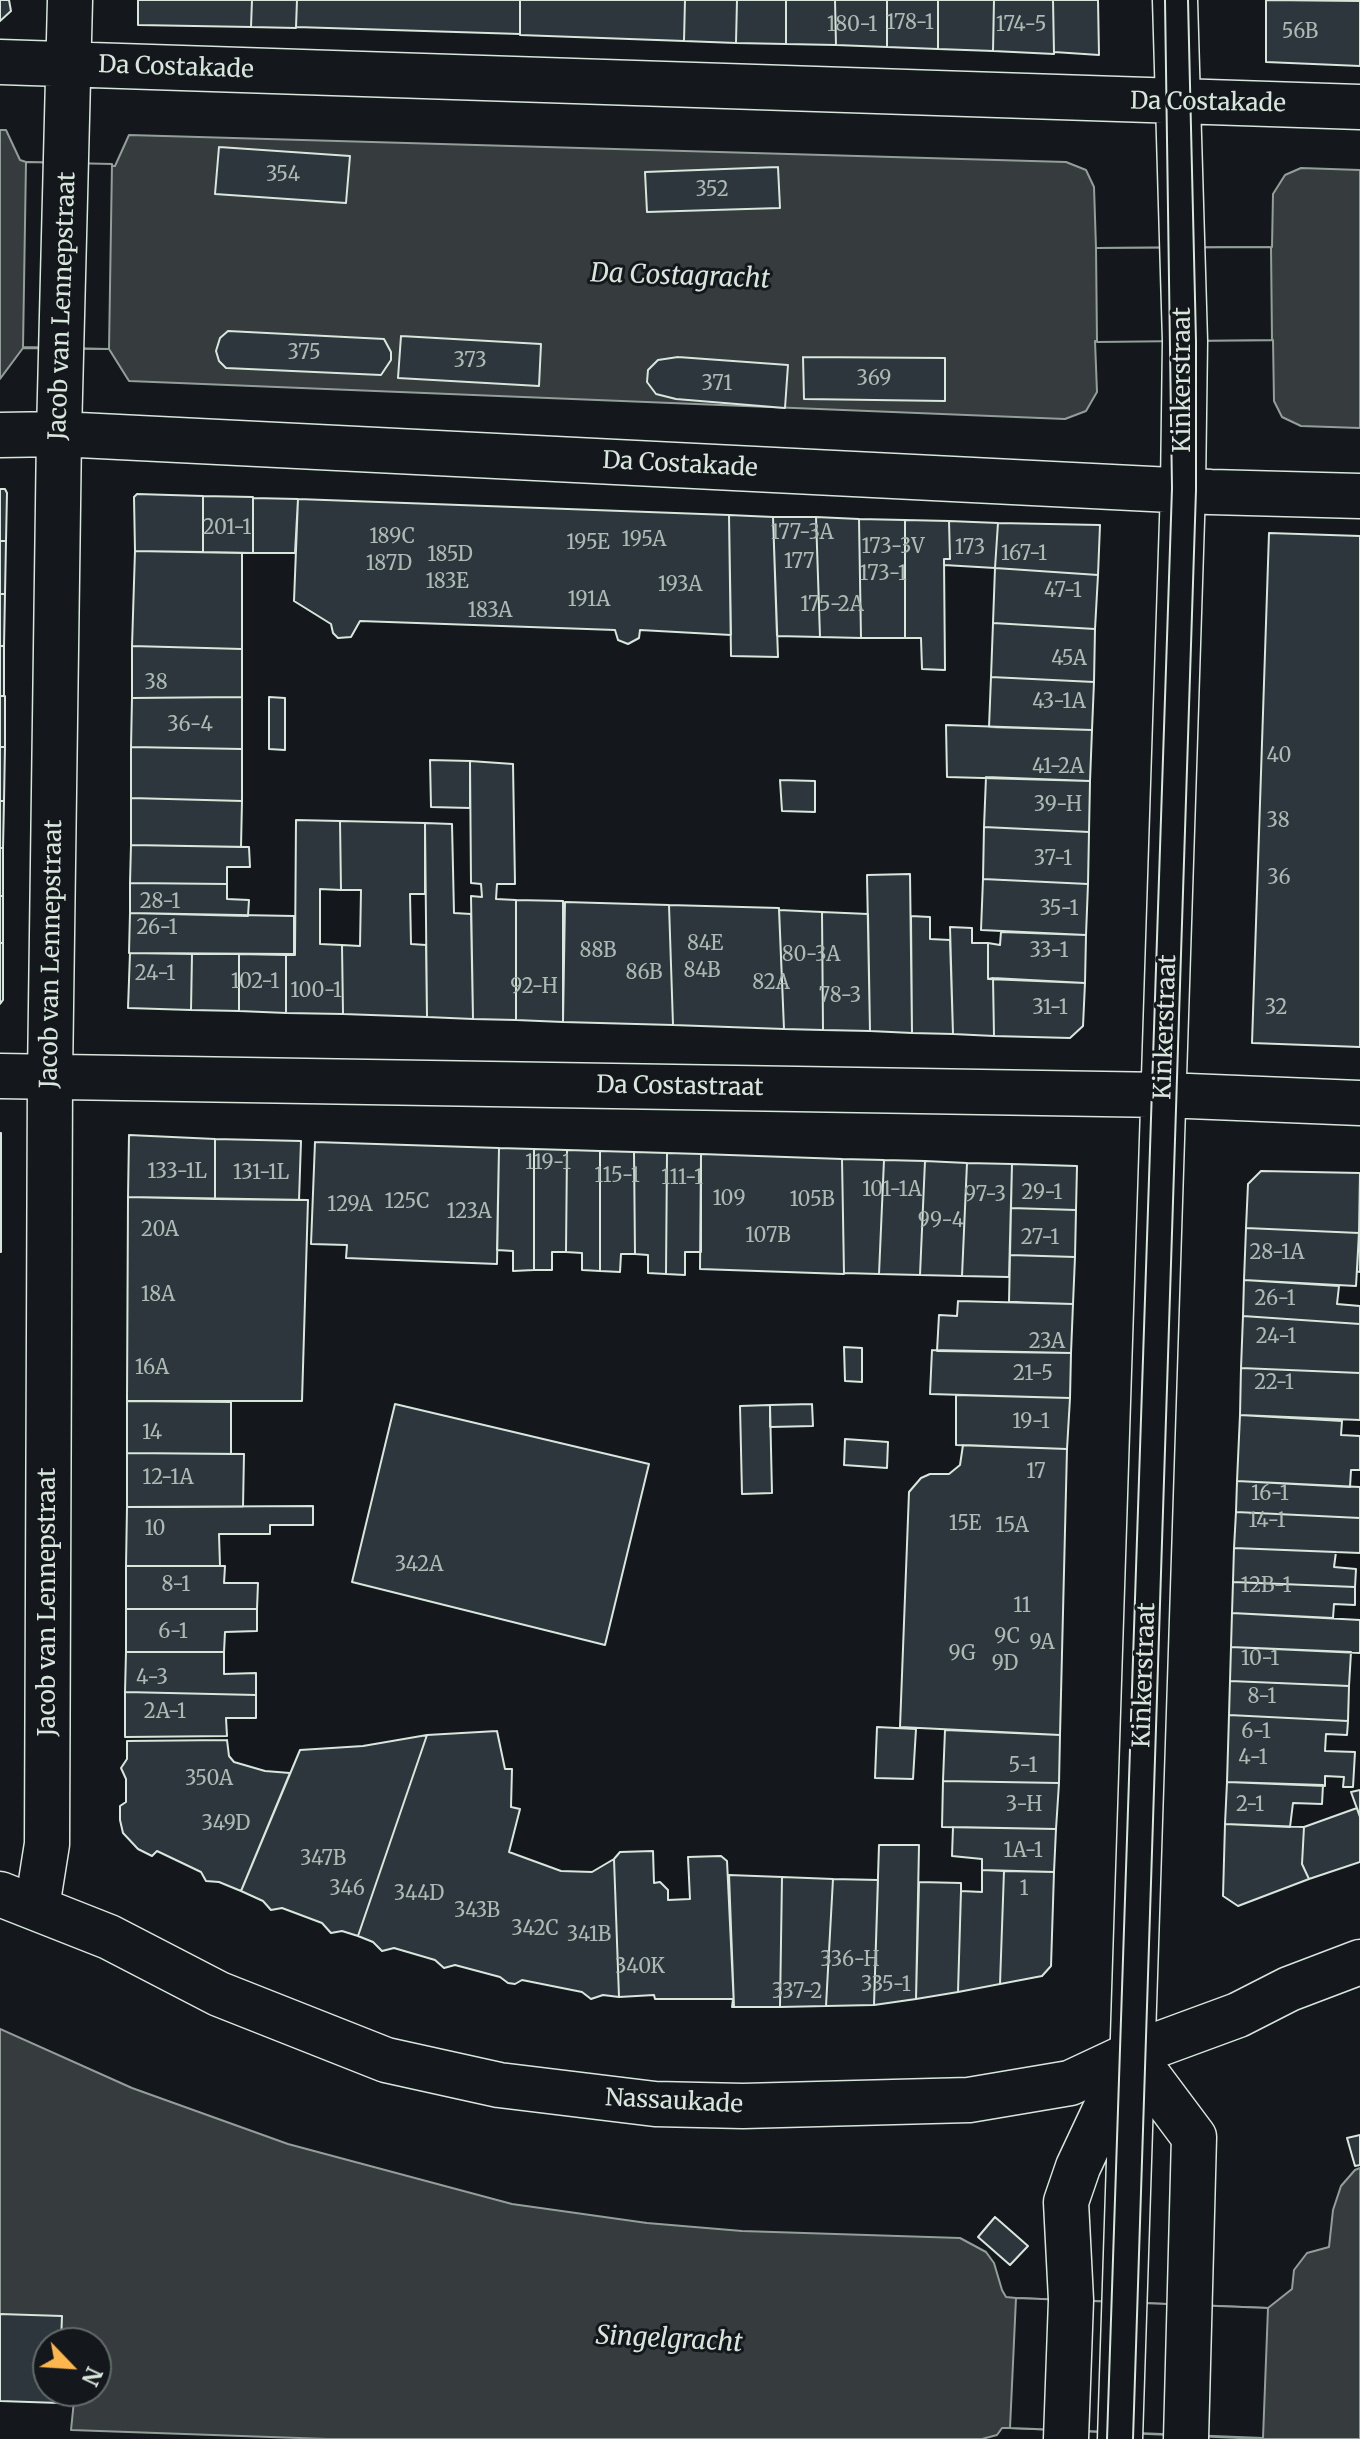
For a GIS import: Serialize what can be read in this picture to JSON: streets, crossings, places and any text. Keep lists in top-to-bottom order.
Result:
{
  "streets": {
    "street": [
      "Da Costakade",
      "Jacob van Lennepstraat",
      "Kinkerstraat",
      "Da Costastraat",
      "Nassaukade"
    ]
  },
  "crossings": [
    ["Da Costakade", "Jacob van Lennepstraat"],
    ["Da Costakade", "Kinkerstraat"],
    ["Jacob van Lennepstraat", "Da Costastraat"],
    ["Jacob van Lennepstraat", "Nassaukade"],
    ["Kinkerstraat", "Da Costastraat"],
    ["Kinkerstraat", "Nassaukade"]
  ],
  "water": ["Da Costagracht", "Singelgracht"],
  "house_numbers": [
    "178-1",
    "180-1",
    "174-5",
    "56B",
    "354",
    "352",
    "375",
    "373",
    "369",
    "371",
    "201-1",
    "177-3A",
    "189C",
    "195A",
    "195E",
    "173-3V",
    "173",
    "167-1",
    "185D",
    "177",
    "187D",
    "173-1",
    "183E",
    "193A",
    "47-1",
    "191A",
    "175-2A",
    "183A",
    "45A",
    "38",
    "43-1A",
    "36-4",
    "40",
    "41-2A",
    "39-H",
    "38",
    "37-1",
    "36",
    "28-1",
    "35-1",
    "26-1",
    "84E",
    "88B",
    "33-1",
    "80-3A",
    "84B",
    "86B",
    "24-1",
    "102-1",
    "82A",
    "92-H",
    "100-1",
    "78-3",
    "31-1",
    "32",
    "119-1",
    "133-1L",
    "131-1L",
    "115-1",
    "111-1",
    "101-1A",
    "29-1",
    "97-3",
    "109",
    "105B",
    "125C",
    "129A",
    "123A",
    "99-4",
    "20A",
    "107B",
    "27-1",
    "28-1A",
    "18A",
    "26-1",
    "24-1",
    "23A",
    "16A",
    "21-5",
    "22-1",
    "19-1",
    "14",
    "17",
    "12-1A",
    "16-1",
    "14-1",
    "15E",
    "15A",
    "10",
    "342A",
    "8-1",
    "12B-1",
    "11",
    "6-1",
    "9C",
    "9A",
    "9G",
    "10-1",
    "9D",
    "4-3",
    "8-1",
    "2A-1",
    "6-1",
    "4-1",
    "5-1",
    "350A",
    "3-H",
    "2-1",
    "349D",
    "1A-1",
    "347B",
    "346",
    "1",
    "344D",
    "343B",
    "342C",
    "341B",
    "336-H",
    "340K",
    "335-1",
    "337-2"
  ],
  "north": "bottom right"
}
